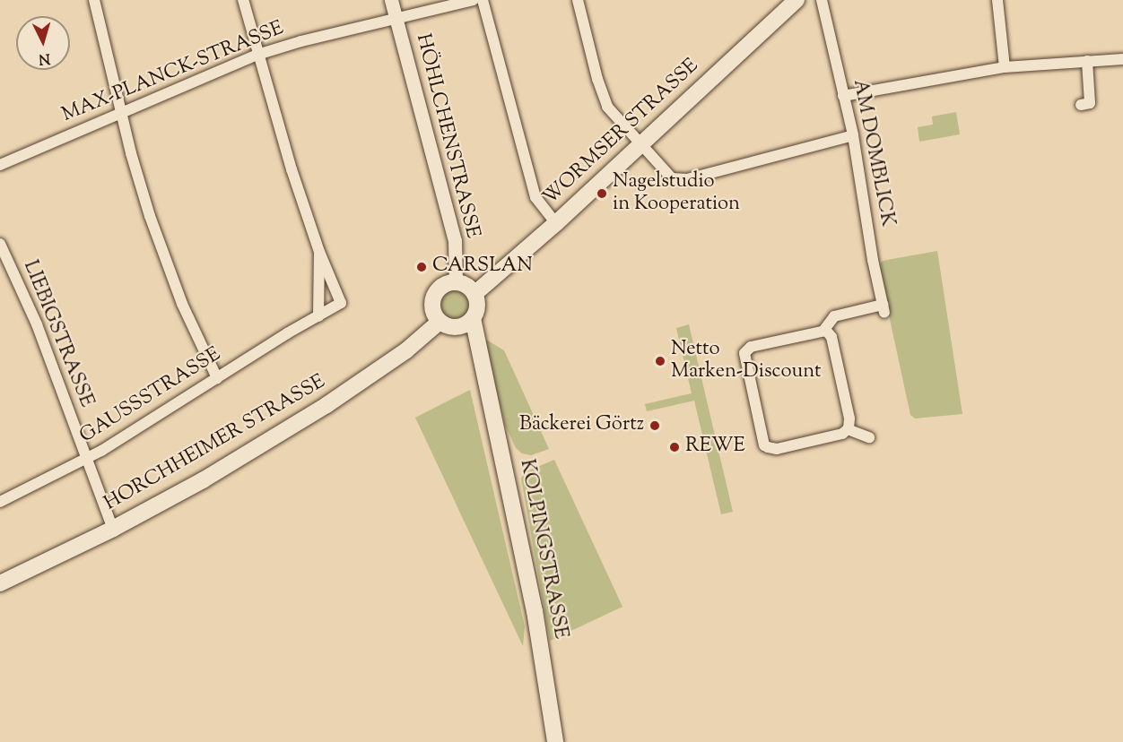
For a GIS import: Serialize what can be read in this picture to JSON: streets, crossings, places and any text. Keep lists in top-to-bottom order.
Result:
{
  "streets": {
    "main road": ["WORMSER STRASSE", "HORCHHEIMER STRASSE", "KOLPINGSTRASSE"],
    "street": [
      "MAX-PLANCK-STRASSE",
      "HÖHLCHENSTRASSE",
      "AM DOMBLICK",
      "LIEBIGSTRASSE",
      "GAUSSSTRASSE"
    ]
  },
  "crossings": [
    ["MAX-PLANCK-STRASSE", "HÖHLCHENSTRASSE"],
    ["WORMSER STRASSE", "HÖHLCHENSTRASSE"],
    ["WORMSER STRASSE", "HORCHHEIMER STRASSE"],
    ["WORMSER STRASSE", "KOLPINGSTRASSE"],
    ["HÖHLCHENSTRASSE", "HORCHHEIMER STRASSE"],
    ["HÖHLCHENSTRASSE", "KOLPINGSTRASSE"],
    ["LIEBIGSTRASSE", "GAUSSSTRASSE"],
    ["LIEBIGSTRASSE", "HORCHHEIMER STRASSE"],
    ["HORCHHEIMER STRASSE", "KOLPINGSTRASSE"]
  ],
  "places": [
    "Nagelstudio in Kooperation",
    "CARSLAN",
    "Netto Marken-Discount",
    "Bäckerei Görtz",
    "REWE"
  ],
  "north": "bottom"
}
